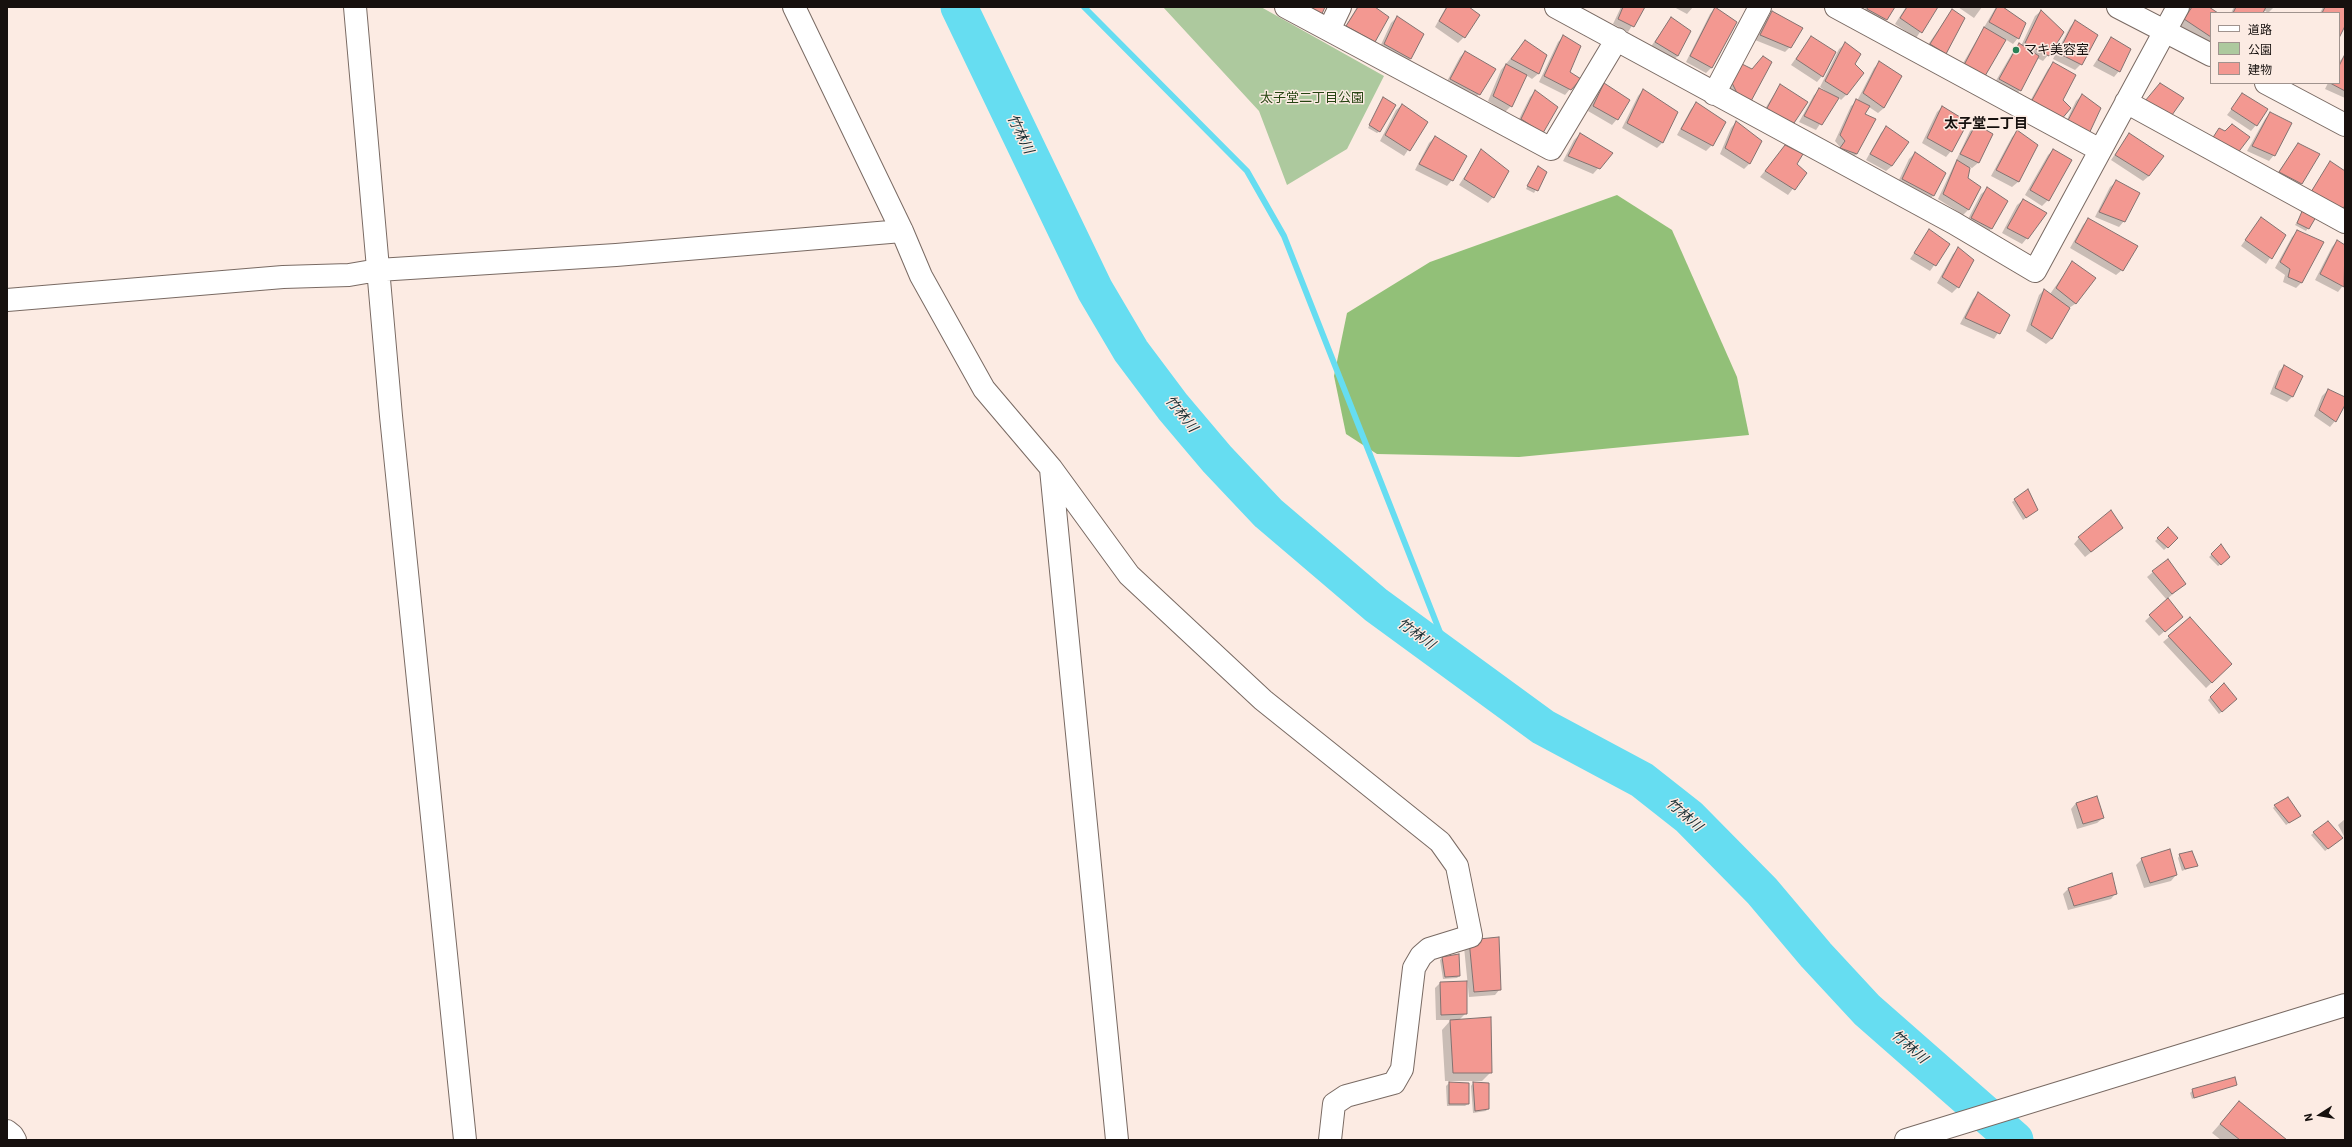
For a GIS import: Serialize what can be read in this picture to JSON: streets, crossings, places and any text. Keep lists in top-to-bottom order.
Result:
{
  "districts": ["太子堂二丁目"],
  "water": ["竹林川"],
  "parks": ["太子堂二丁目公園"],
  "places": ["マキ美容室"],
  "legend": ["道路", "公園", "建物"],
  "north": "left"
}
